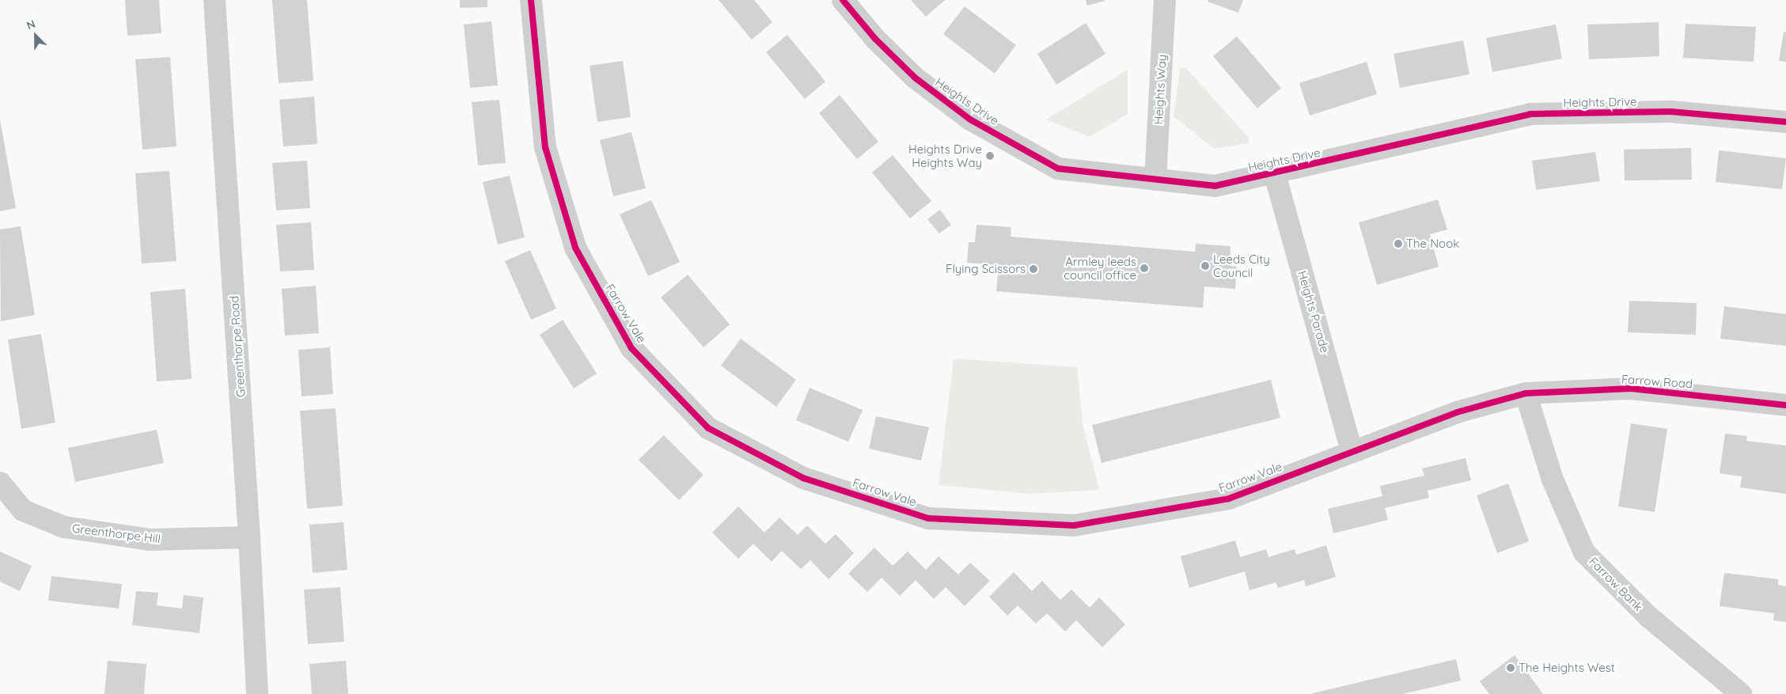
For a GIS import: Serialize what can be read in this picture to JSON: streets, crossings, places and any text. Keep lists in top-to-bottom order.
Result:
{
  "streets": {
    "street": [
      "Heights Way",
      "Heights Drive",
      "Heights Parade",
      "Farrow Vale",
      "Greenthorpe Road",
      "Farrow Road",
      "Greenthorpe Hill",
      "Farrow Bank"
    ]
  },
  "crossings": [
    ["Heights Way", "Heights Drive"],
    ["Heights Drive", "Heights Parade"],
    ["Heights Parade", "Farrow Vale"],
    ["Farrow Vale", "Farrow Road"],
    ["Farrow Vale", "Farrow Bank"],
    ["Greenthorpe Road", "Greenthorpe Hill"],
    ["Farrow Road", "Farrow Bank"]
  ],
  "places": [
    "Heights Drive Heights Way",
    "The Nook",
    "Leeds City Council",
    "Armley leeds council office",
    "Flying Scissors",
    "The Heights West"
  ],
  "north": "top left"
}
